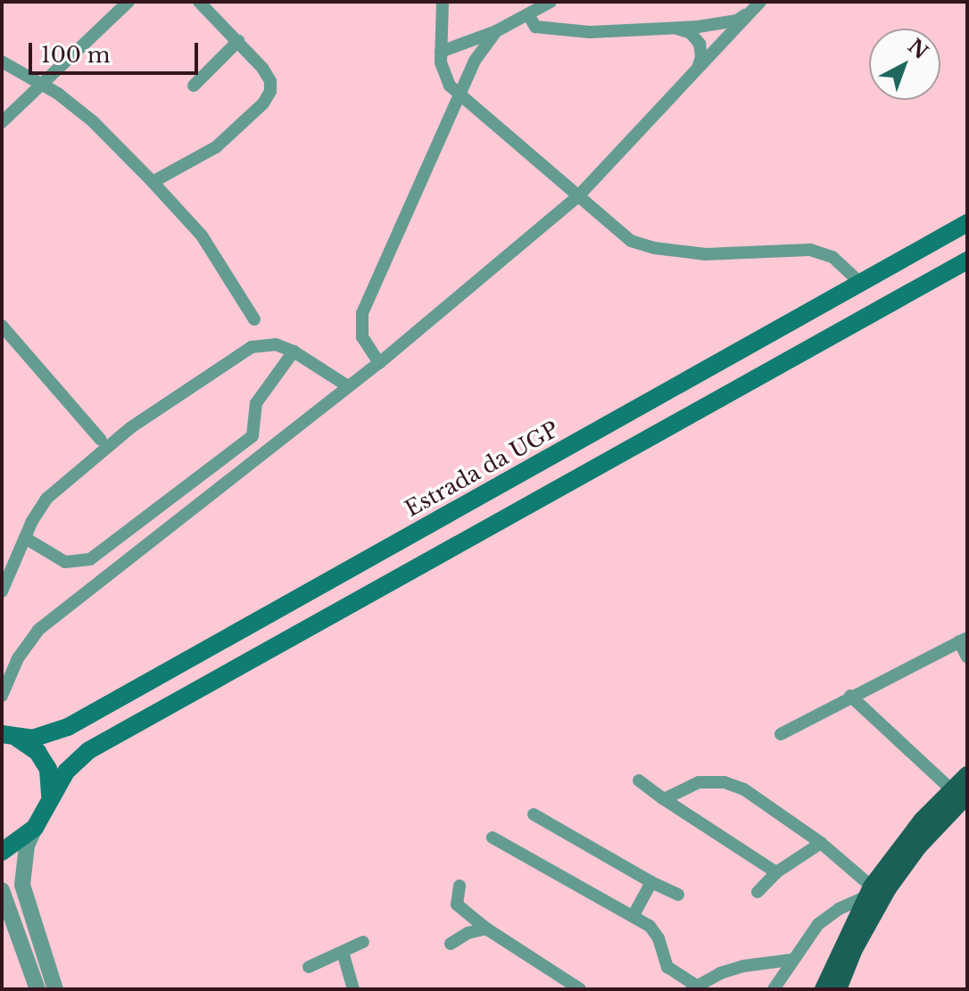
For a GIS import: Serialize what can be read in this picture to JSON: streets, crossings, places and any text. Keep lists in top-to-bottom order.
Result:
{
  "streets": {
    "main road": ["Estrada da UGP"]
  },
  "scale_bar": "100 m",
  "north": "top right"
}
